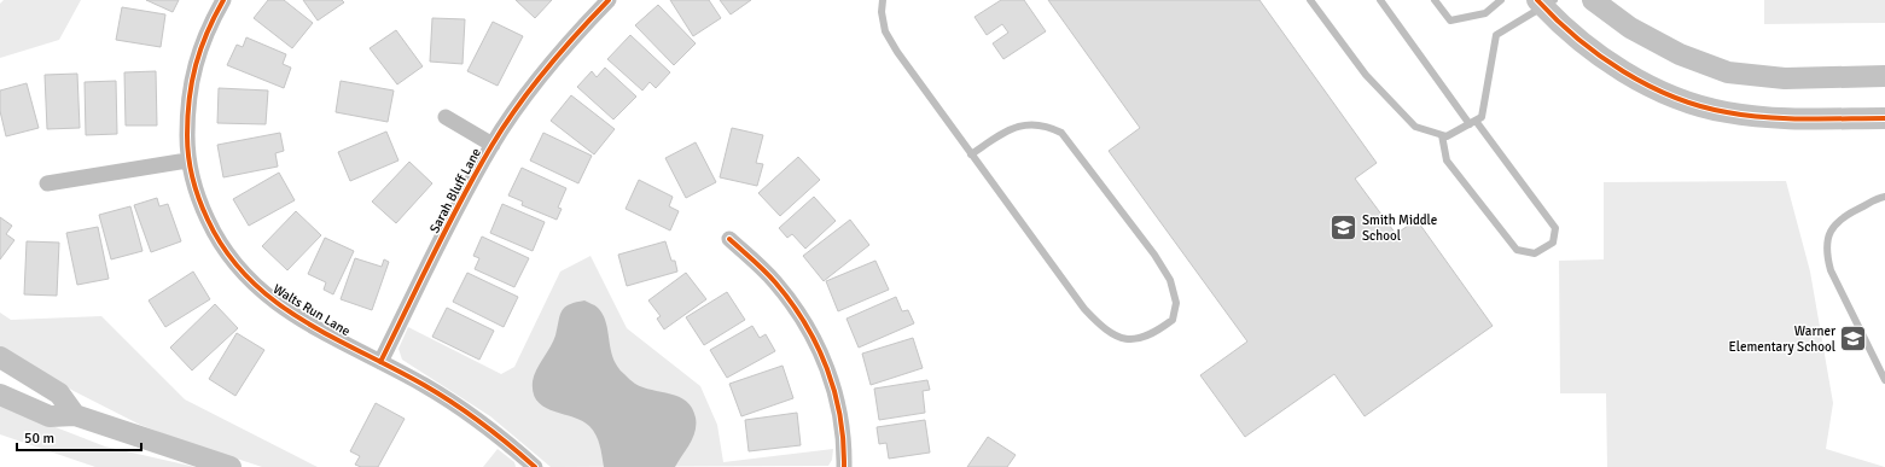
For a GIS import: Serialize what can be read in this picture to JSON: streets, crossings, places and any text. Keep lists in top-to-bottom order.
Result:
{
  "streets": {
    "street": ["Sarah Bluff Lane", "Walts Run Lane"]
  },
  "crossings": [
    ["Sarah Bluff Lane", "Walts Run Lane"]
  ],
  "places": {
    "school or university": ["Smith Middle School", "Warner Elementary School"]
  },
  "scale_bar": "50 m"
}
